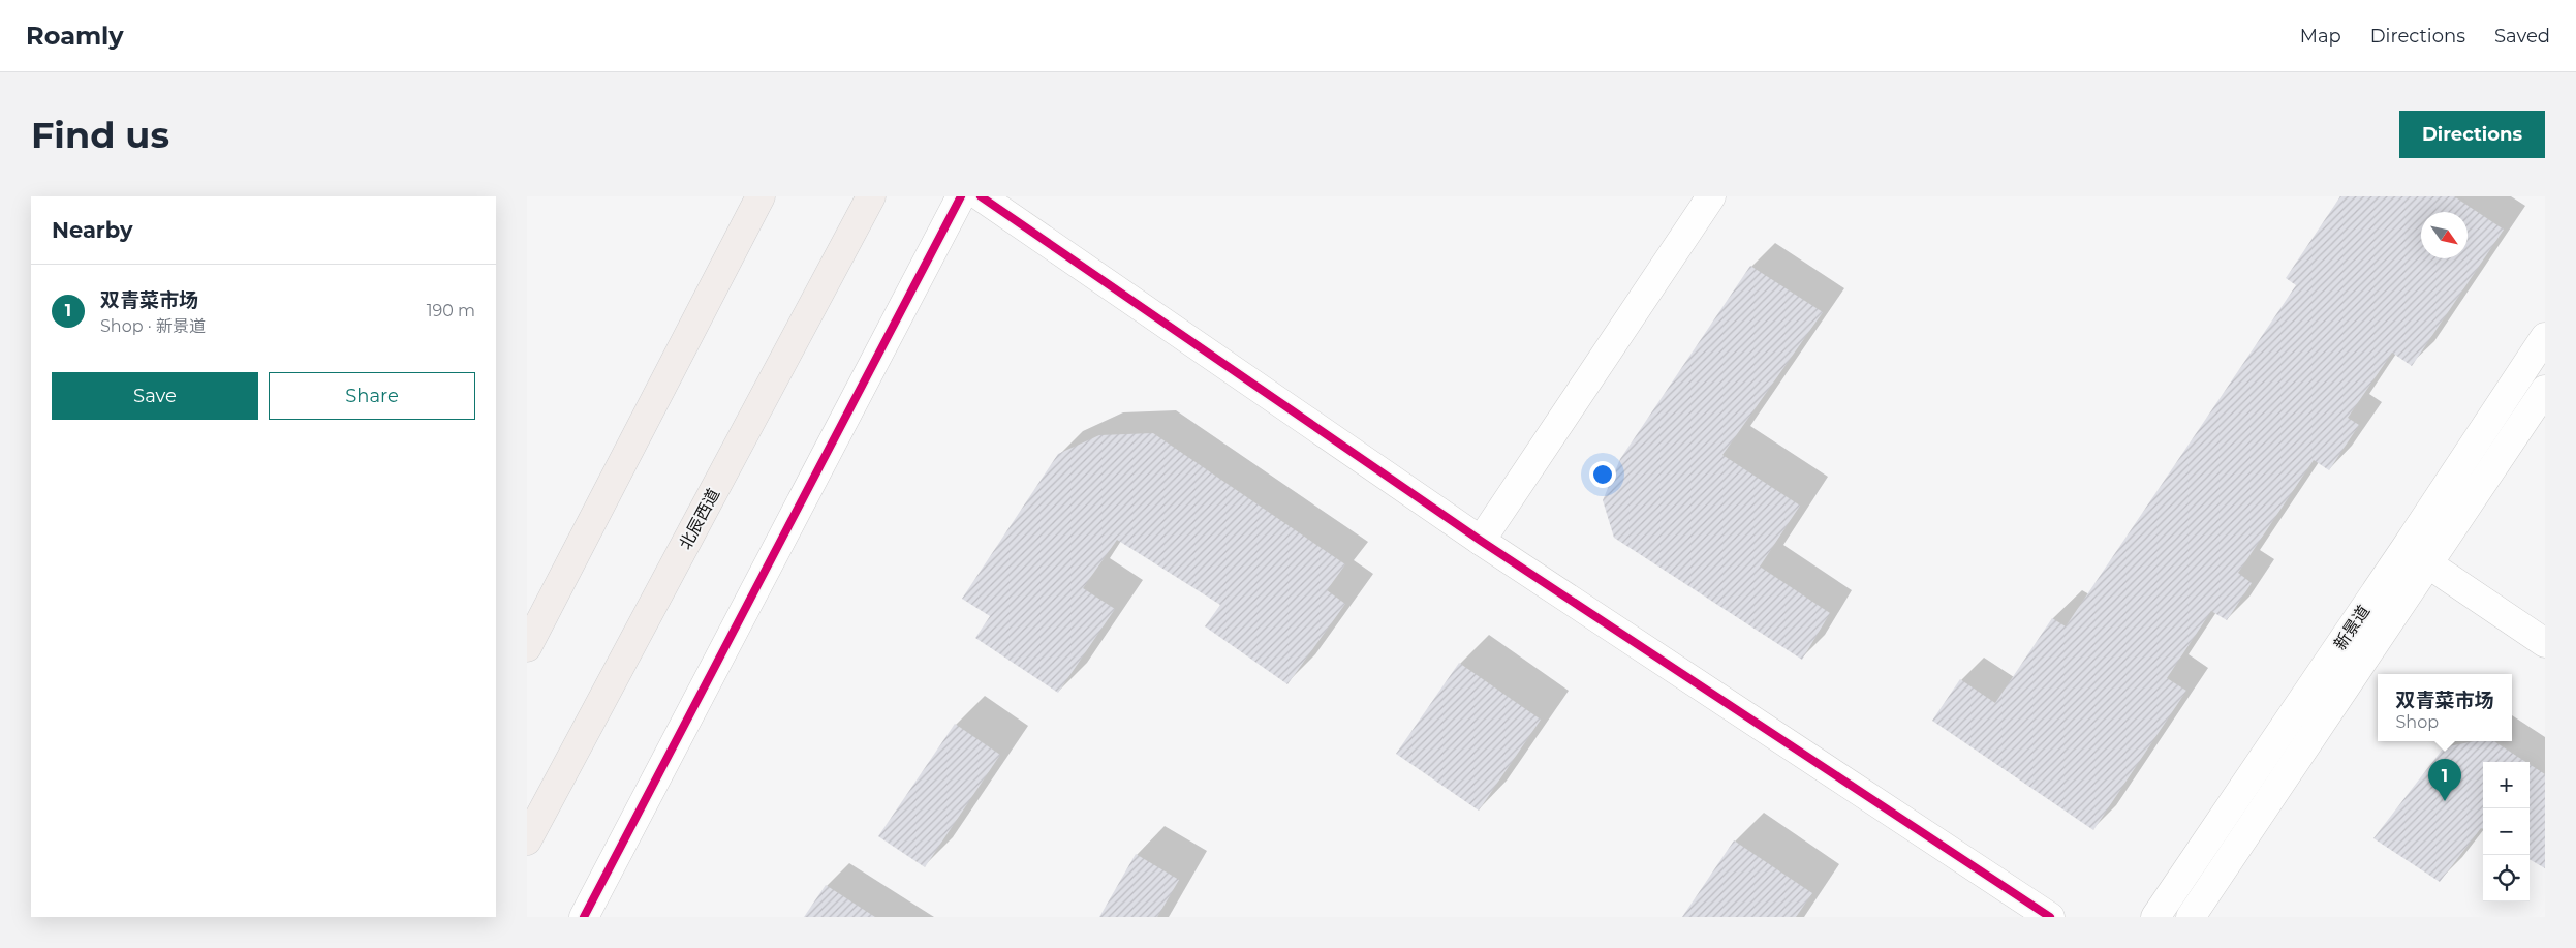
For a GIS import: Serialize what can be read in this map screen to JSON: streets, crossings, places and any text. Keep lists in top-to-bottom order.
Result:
{
  "streets": {
    "main road": ["北辰西道"],
    "street": ["新景道"]
  },
  "north": "bottom right",
  "page": {
    "header": "Roamly",
    "nav": ["Map", "Directions", "Saved"],
    "buttons": [
      "Directions",
      ["Save", "Share"]
    ],
    "title": "Find us",
    "heading": "Nearby",
    "list": [
      {
        "mark": "1",
        "name": "双青菜市场",
        "note": "Shop · 新景道",
        "value": "190 m"
      }
    ],
    "popup": ["双青菜市场", "Shop"],
    "pins": "1",
    "map_buttons": ["+", "−"]
  }
}
